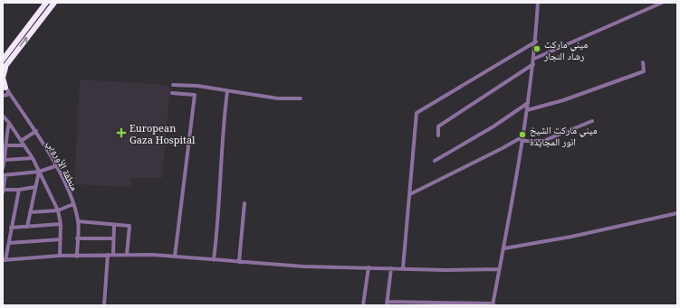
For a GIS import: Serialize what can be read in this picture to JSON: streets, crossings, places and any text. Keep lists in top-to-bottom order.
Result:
{
  "streets": {
    "street": ["منطقة الأوروبي"]
  },
  "places": {
    "other": ["ميني ماركت رشاد النجار", "ميني ماركت الشيخ انور المجايدة"],
    "health": ["European Gaza Hospital"]
  }
}
